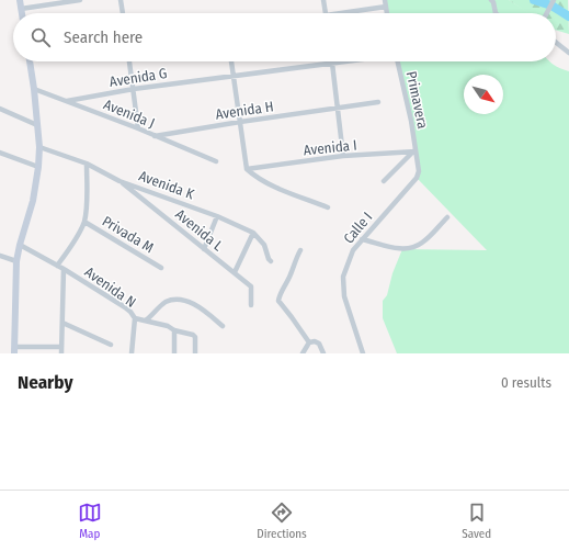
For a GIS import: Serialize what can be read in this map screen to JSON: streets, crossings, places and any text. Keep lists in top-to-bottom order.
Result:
{
  "streets": {
    "street": [
      "Avenida G",
      "Primavera",
      "Avenida H",
      "Avenida J",
      "Avenida I",
      "Avenida K",
      "Calle I",
      "Avenida L",
      "Privada M",
      "Avenida N"
    ]
  },
  "crossings": [
    ["Avenida G", "Avenida J"],
    ["Primavera", "Avenida I"],
    ["Primavera", "Calle I"],
    ["Avenida H", "Avenida J"],
    ["Avenida I", "Calle I"],
    ["Avenida K", "Avenida L"]
  ],
  "north": "bottom right",
  "page": {
    "search": "Search here",
    "heading": ["Nearby", "0 results"],
    "nav": ["Map", "Directions", "Saved"]
  }
}
